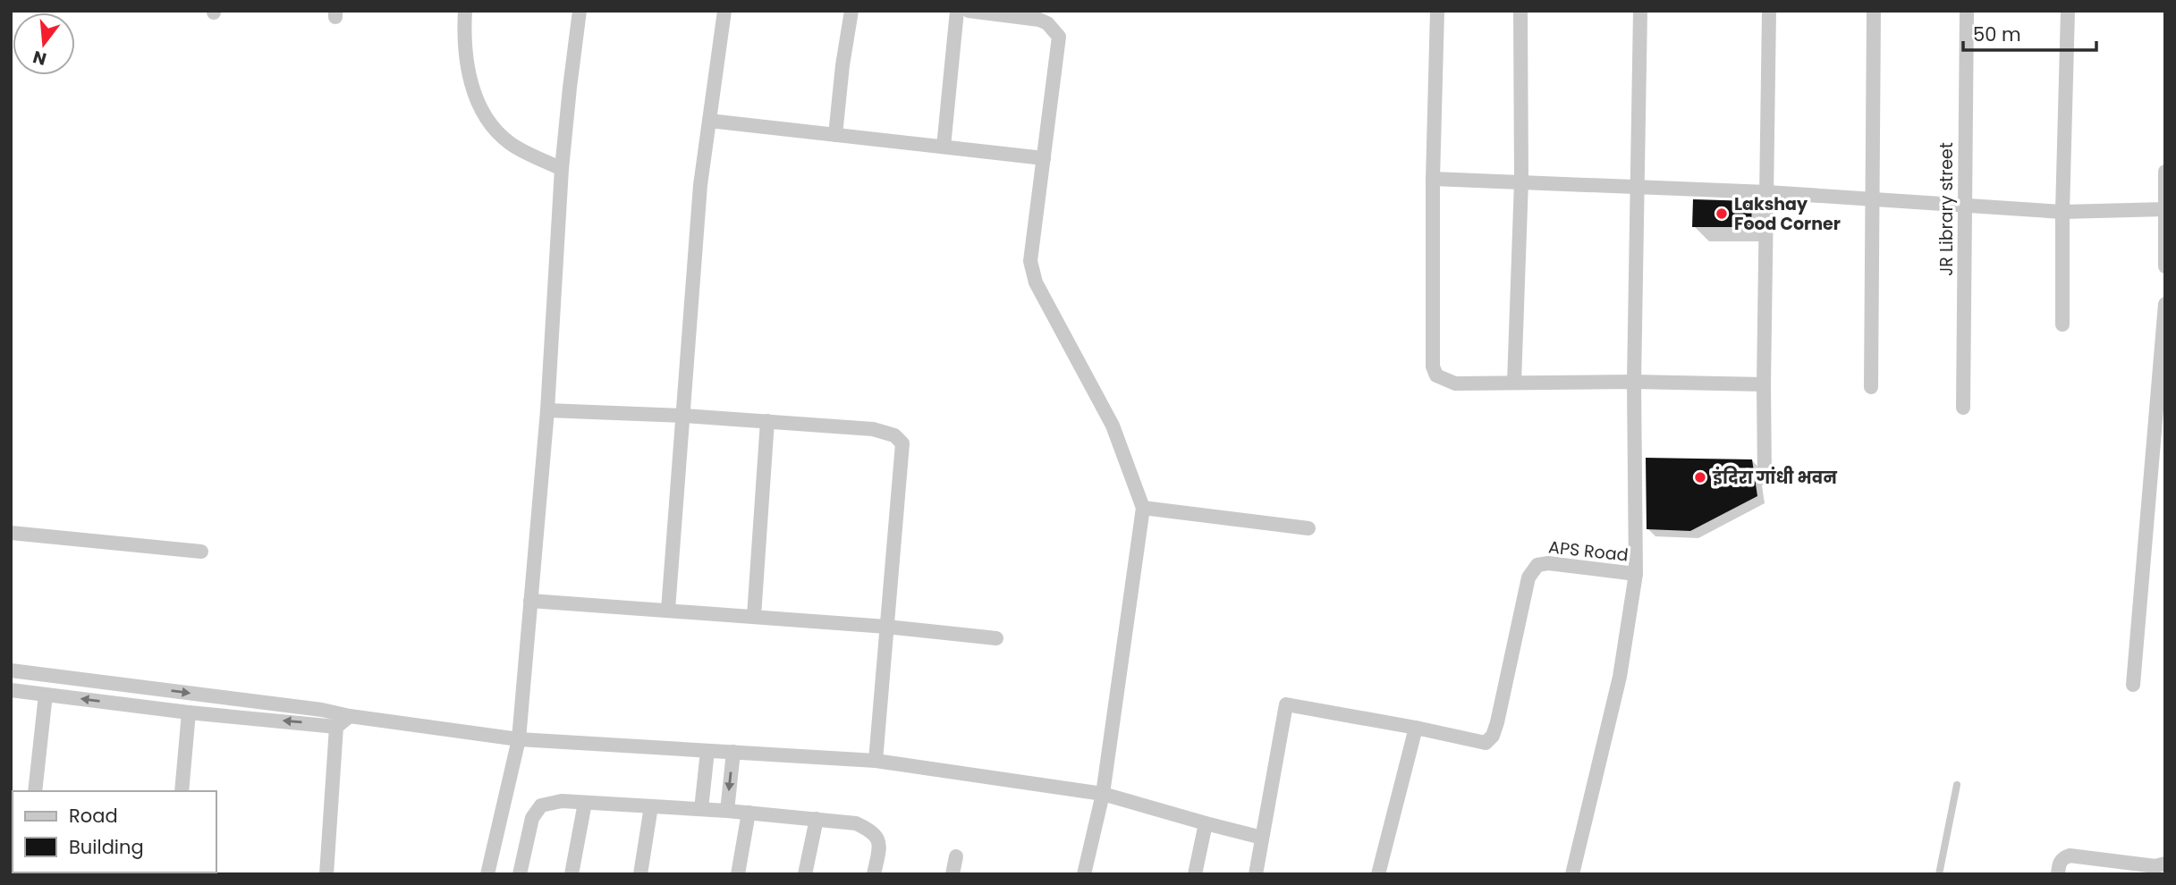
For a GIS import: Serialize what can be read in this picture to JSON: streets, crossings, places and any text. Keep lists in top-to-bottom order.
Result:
{
  "streets": {
    "street": ["JR Library street", "APS Road"]
  },
  "places": ["Lakshay Food Corner", "इंदिरा गांधी भवन"],
  "legend": ["Road", "Building"],
  "scale_bar": "50 m",
  "north": "bottom"
}
